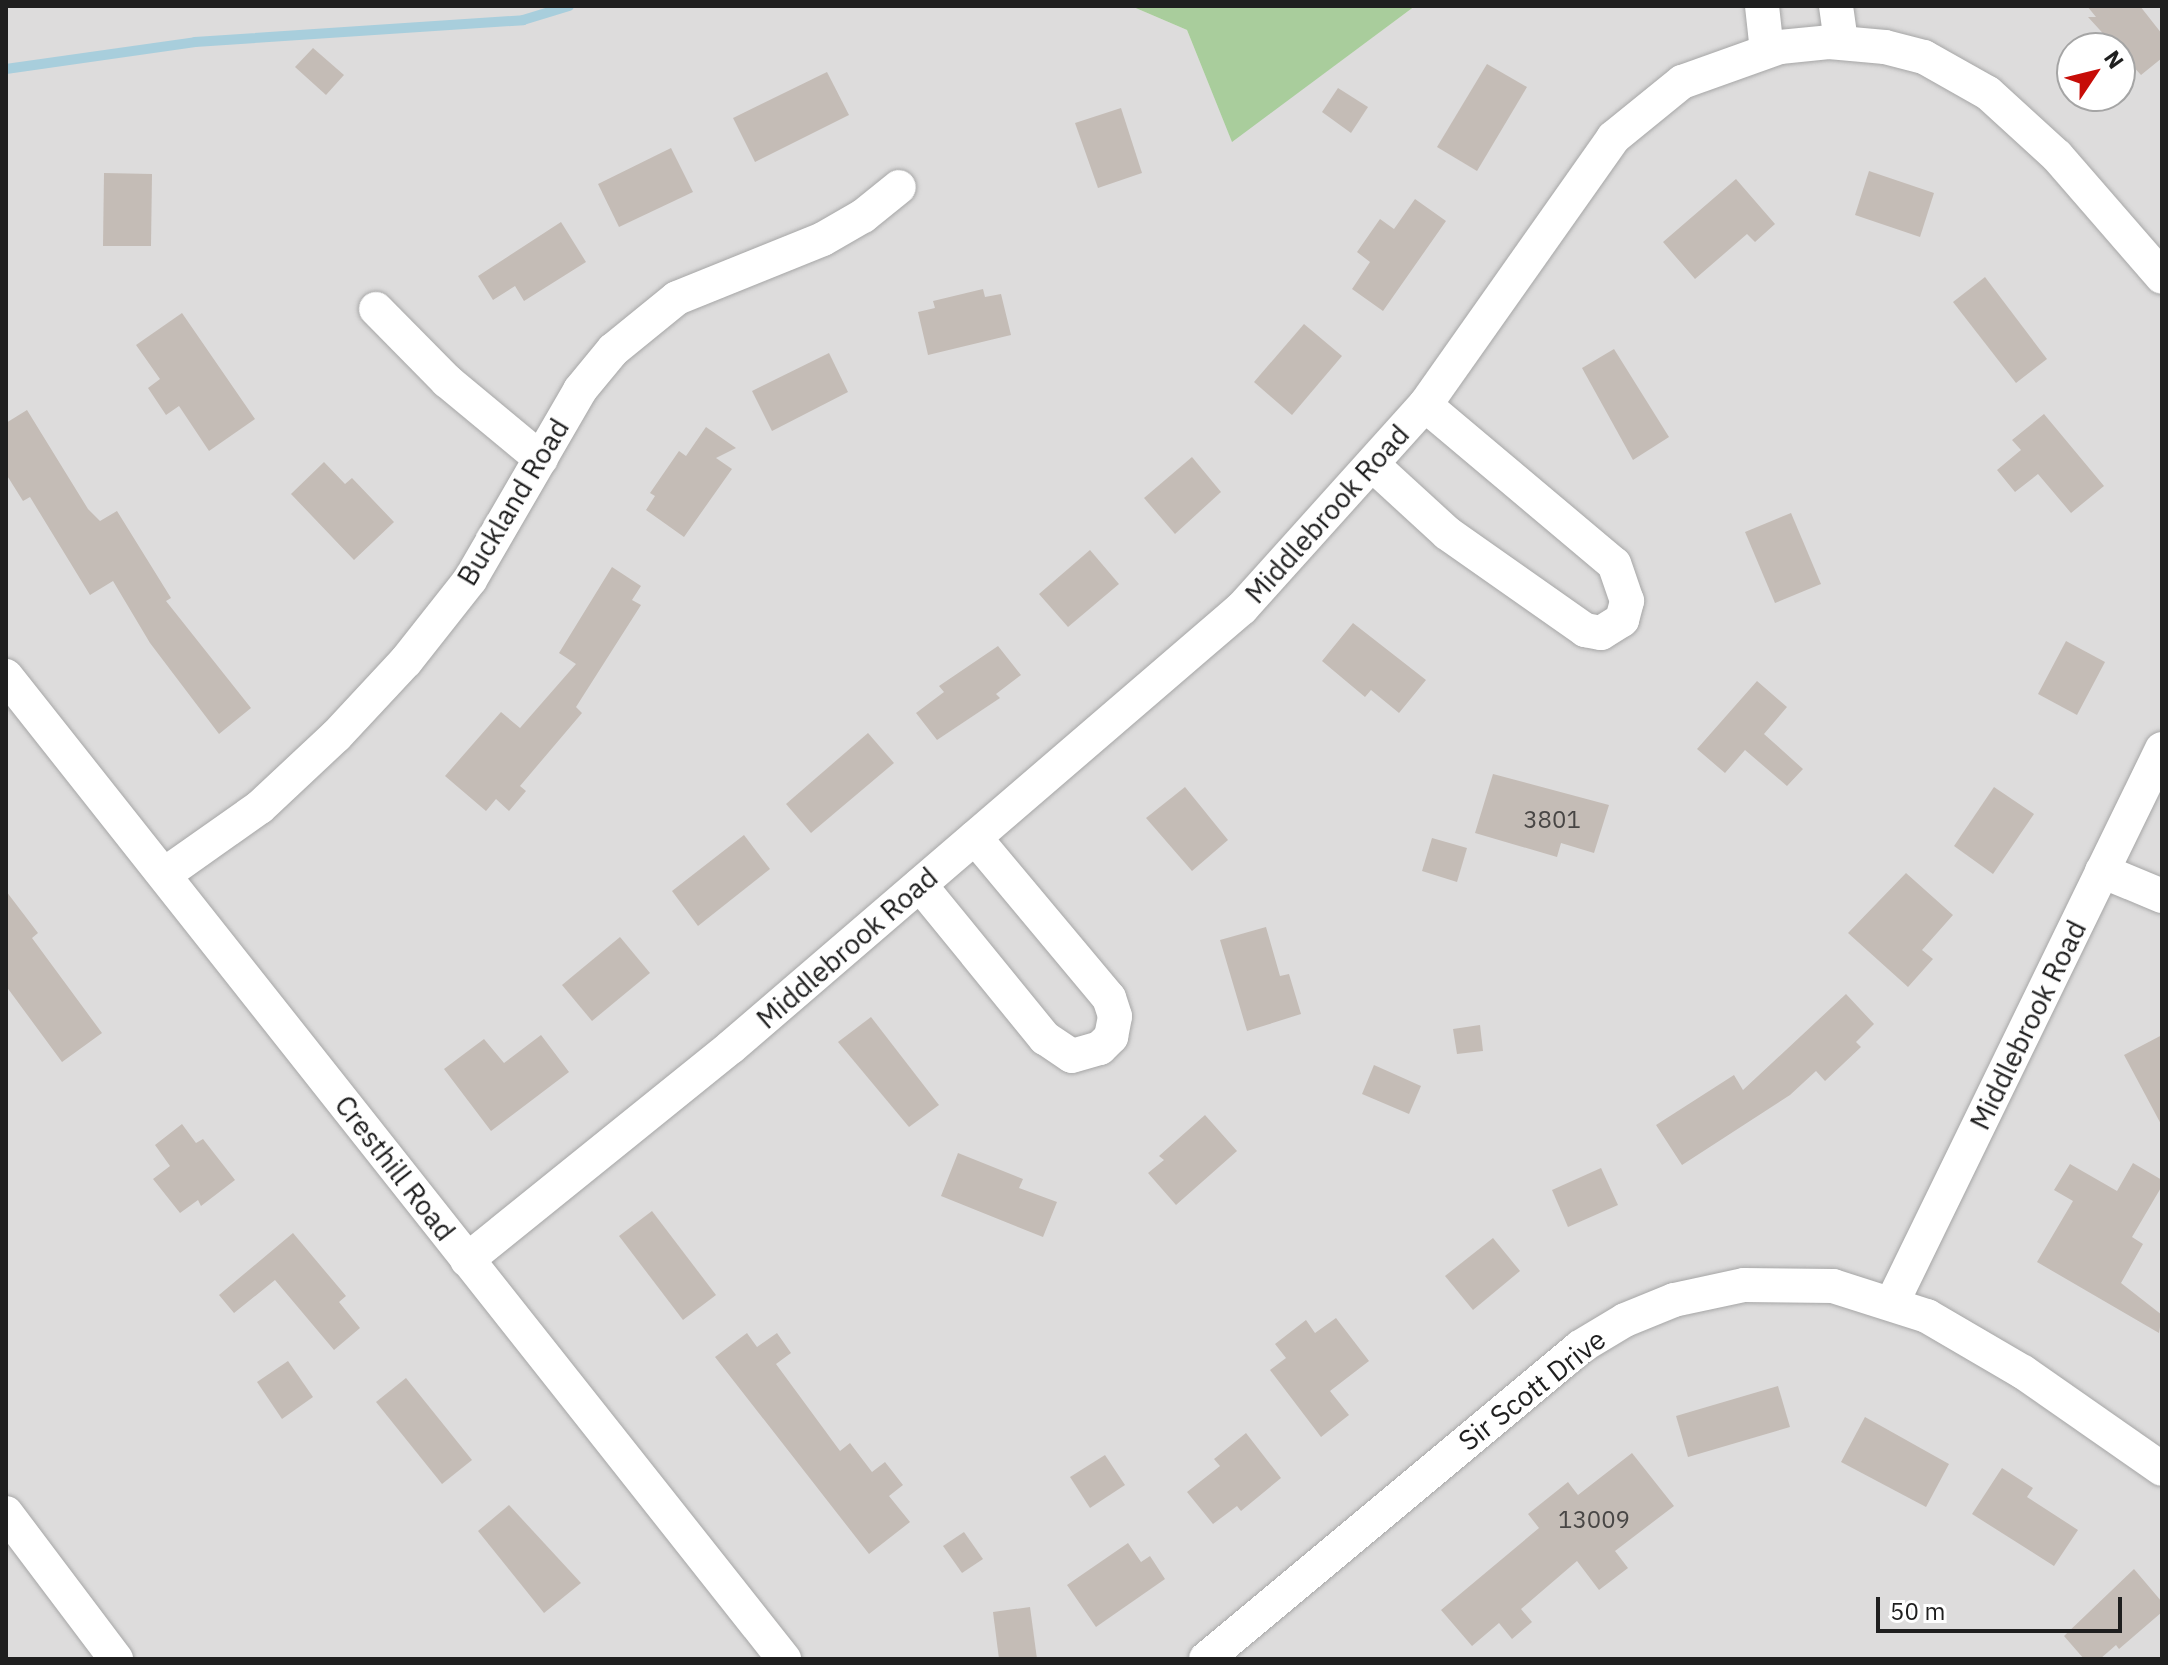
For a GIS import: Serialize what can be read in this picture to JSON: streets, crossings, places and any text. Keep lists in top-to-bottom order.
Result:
{
  "streets": {
    "street": [
      "Buckland Road",
      "Middlebrook Road",
      "Cresthill Road",
      "Sir Scott Drive"
    ]
  },
  "crossings": [
    ["Buckland Road", "Cresthill Road"],
    ["Middlebrook Road", "Cresthill Road"],
    ["Middlebrook Road", "Sir Scott Drive"]
  ],
  "house_numbers": ["3801", "13009"],
  "scale_bar": "50 m",
  "north": "top right"
}
